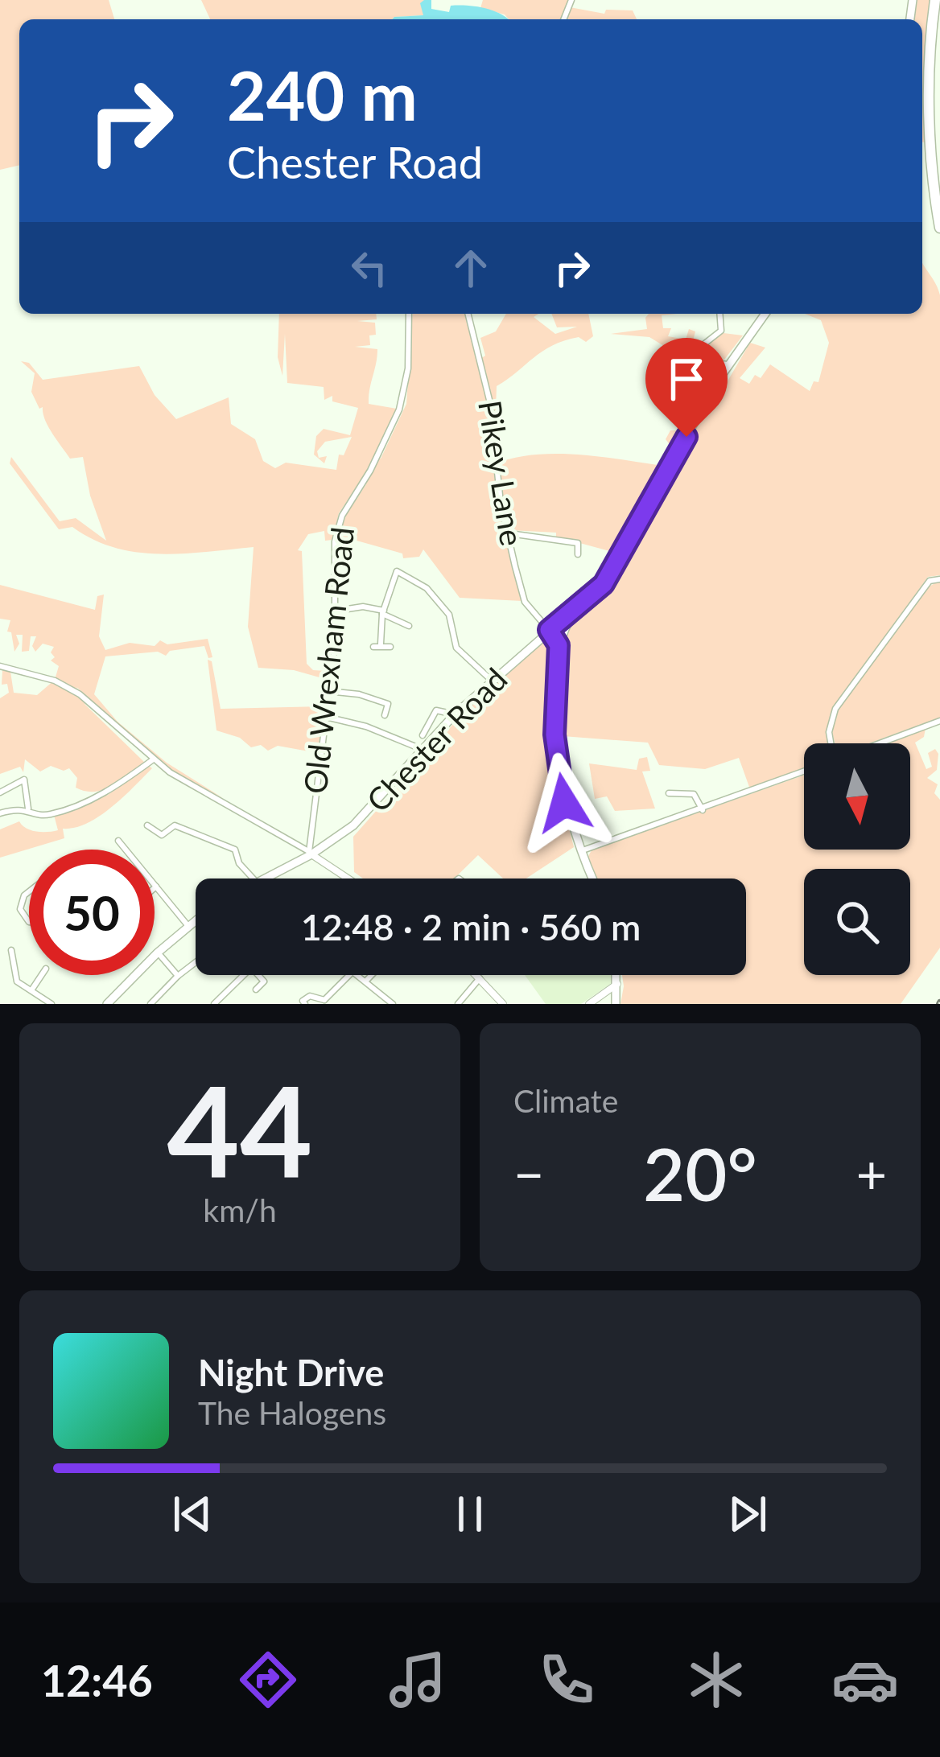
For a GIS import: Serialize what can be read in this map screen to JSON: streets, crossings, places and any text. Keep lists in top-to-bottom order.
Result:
{
  "streets": {
    "main road": ["Chester Road"],
    "street": ["Pikey Lane", "Old Wrexham Road"]
  },
  "crossings": [
    ["Pikey Lane", "Chester Road"],
    ["Old Wrexham Road", "Chester Road"]
  ],
  "north": "bottom",
  "page": {
    "turn": ["240 m", "Chester Road"],
    "limit": "50",
    "trip": "12:48 · 2 min · 560 m",
    "tile": [
      ["44", "km/h"],
      "Climate"
    ],
    "heat": ["−", "20°", "+"],
    "song": ["Night Drive", "The Halogens"],
    "tabs": "12:46"
  }
}
